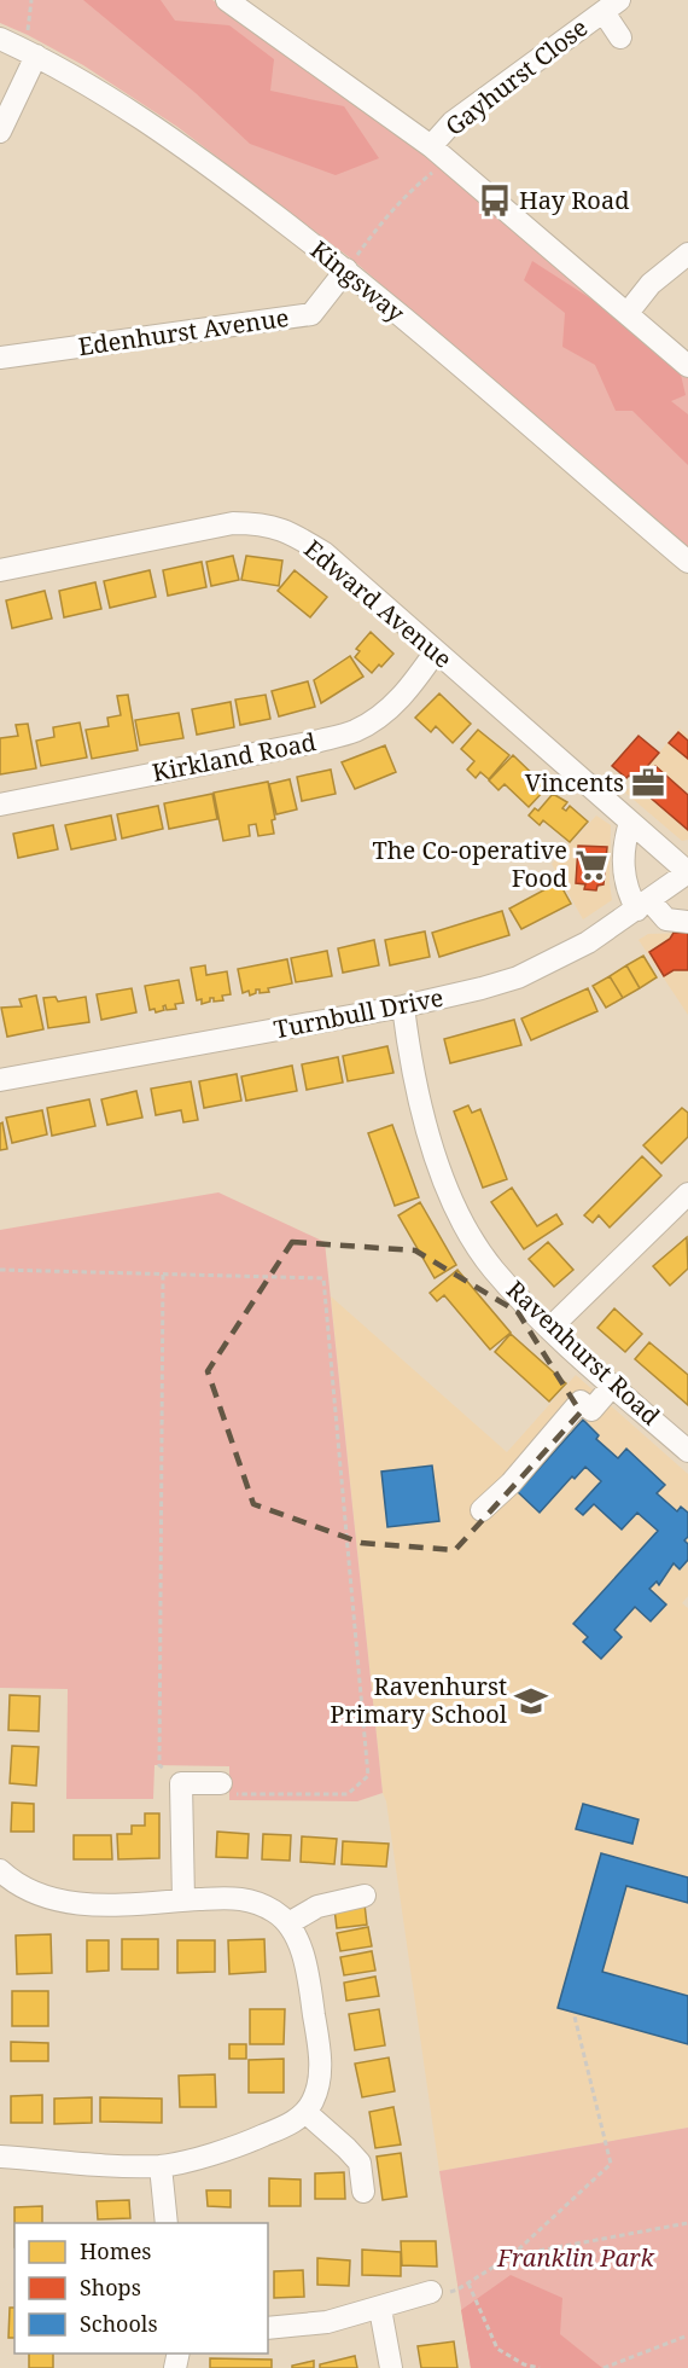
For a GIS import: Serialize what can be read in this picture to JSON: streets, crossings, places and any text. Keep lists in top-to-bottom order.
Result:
{
  "streets": {
    "street": [
      "Gayhurst Close",
      "Kingsway",
      "Edenhurst Avenue",
      "Edward Avenue",
      "Kirkland Road",
      "Turnbull Drive",
      "Ravenhurst Road"
    ]
  },
  "crossings": [
    ["Kingsway", "Edenhurst Avenue"],
    ["Edward Avenue", "Kirkland Road"],
    ["Edward Avenue", "Turnbull Drive"],
    ["Turnbull Drive", "Ravenhurst Road"]
  ],
  "parks": ["Franklin Park"],
  "places": {
    "bus stop": ["Hay Road"],
    "office": ["Vincents"],
    "supermarket": ["The Co-operative Food"],
    "school or university": ["Ravenhurst Primary School"]
  },
  "legend": ["Homes", "Shops", "Schools"]
}
